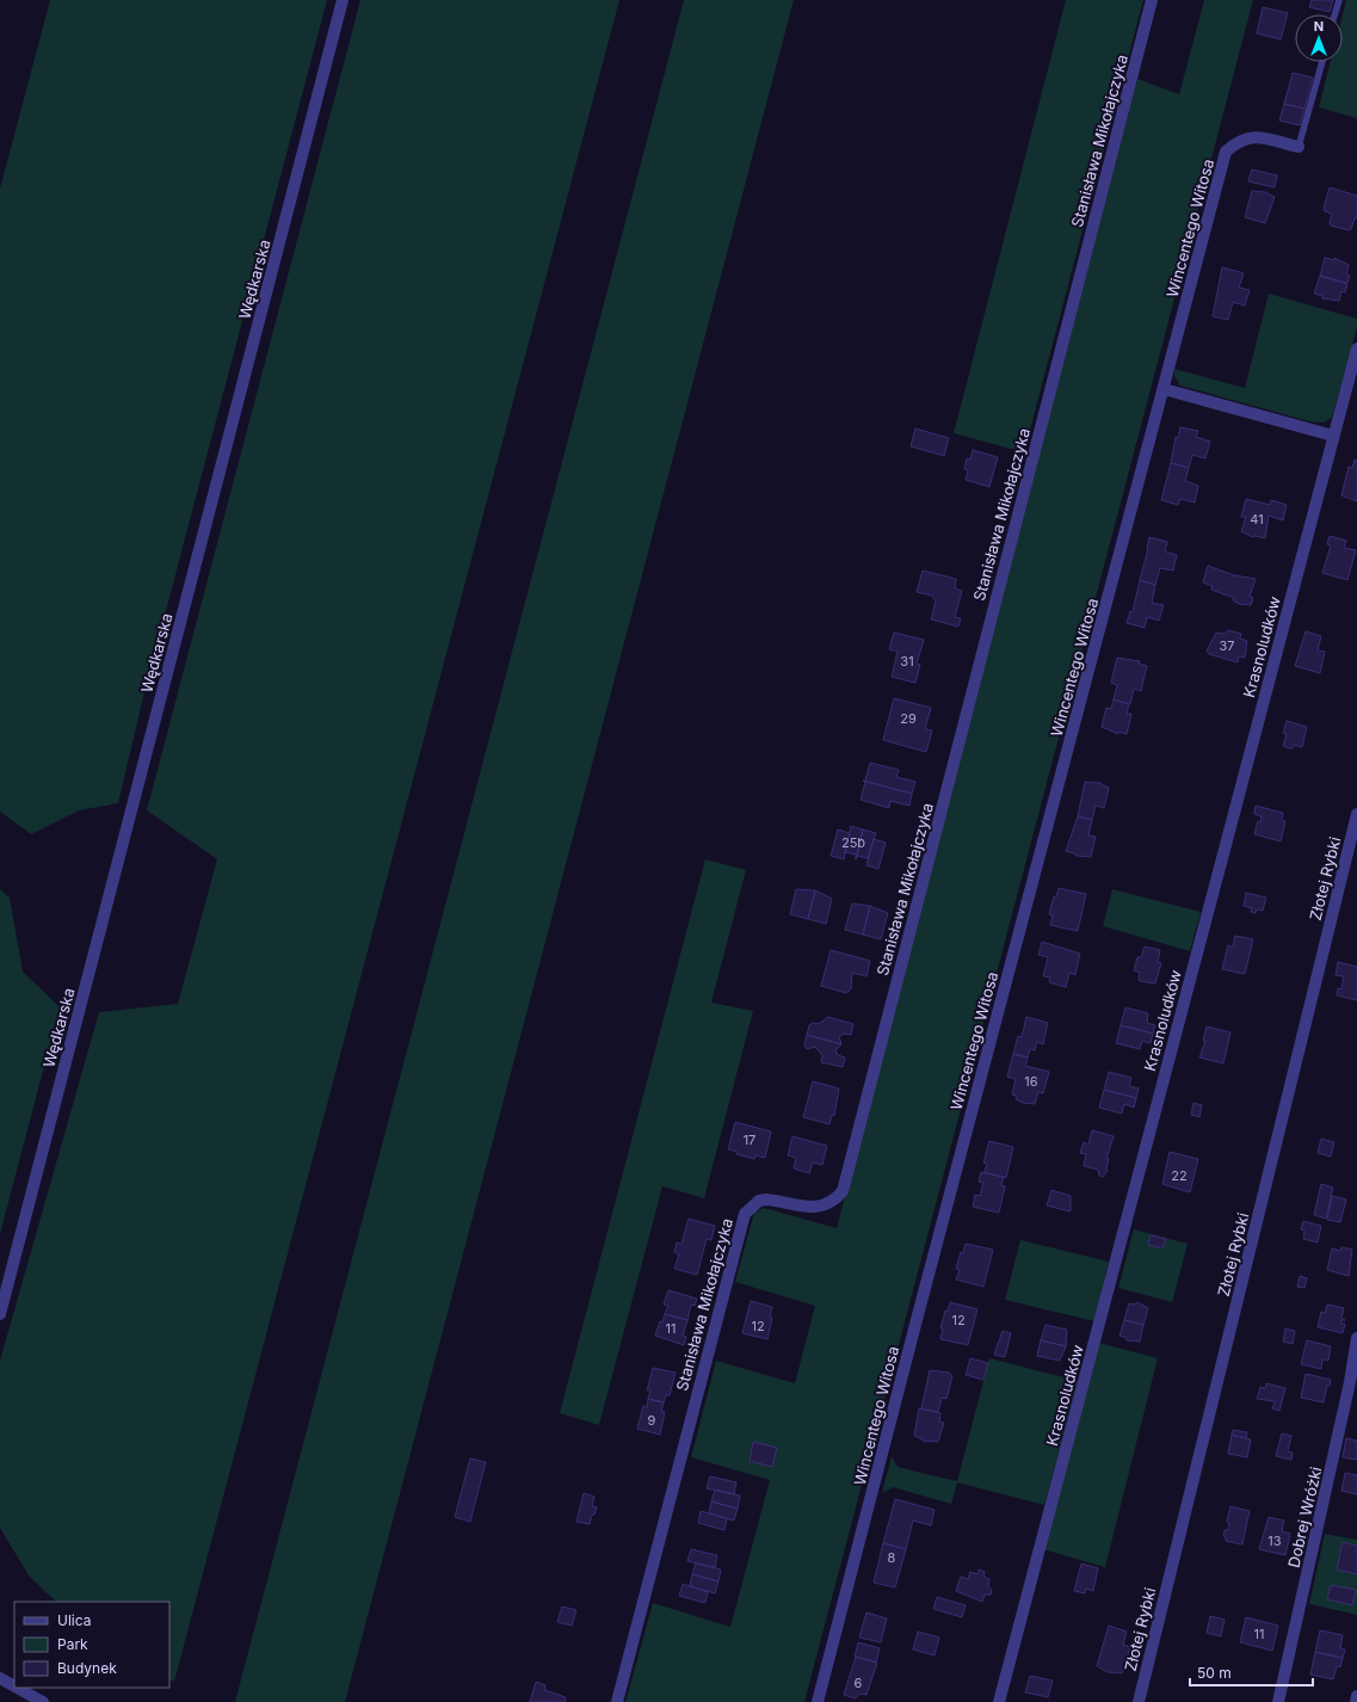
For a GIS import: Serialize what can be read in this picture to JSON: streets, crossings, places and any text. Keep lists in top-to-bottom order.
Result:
{
  "streets": {
    "street": [
      "Stanisława Mikołajczyka",
      "Wincentego Witosa",
      "Wędkarska",
      "Krasnoludków",
      "Złotej Rybki",
      "Dobrej Wróżki"
    ]
  },
  "house_numbers": [
    "41",
    "37",
    "31",
    "29",
    "25b",
    "16",
    "17",
    "22",
    "12",
    "12",
    "11",
    "9",
    "13",
    "8",
    "11",
    "6"
  ],
  "legend": ["Ulica", "Park", "Budynek"],
  "scale_bar": "50 m",
  "north": "top"
}
